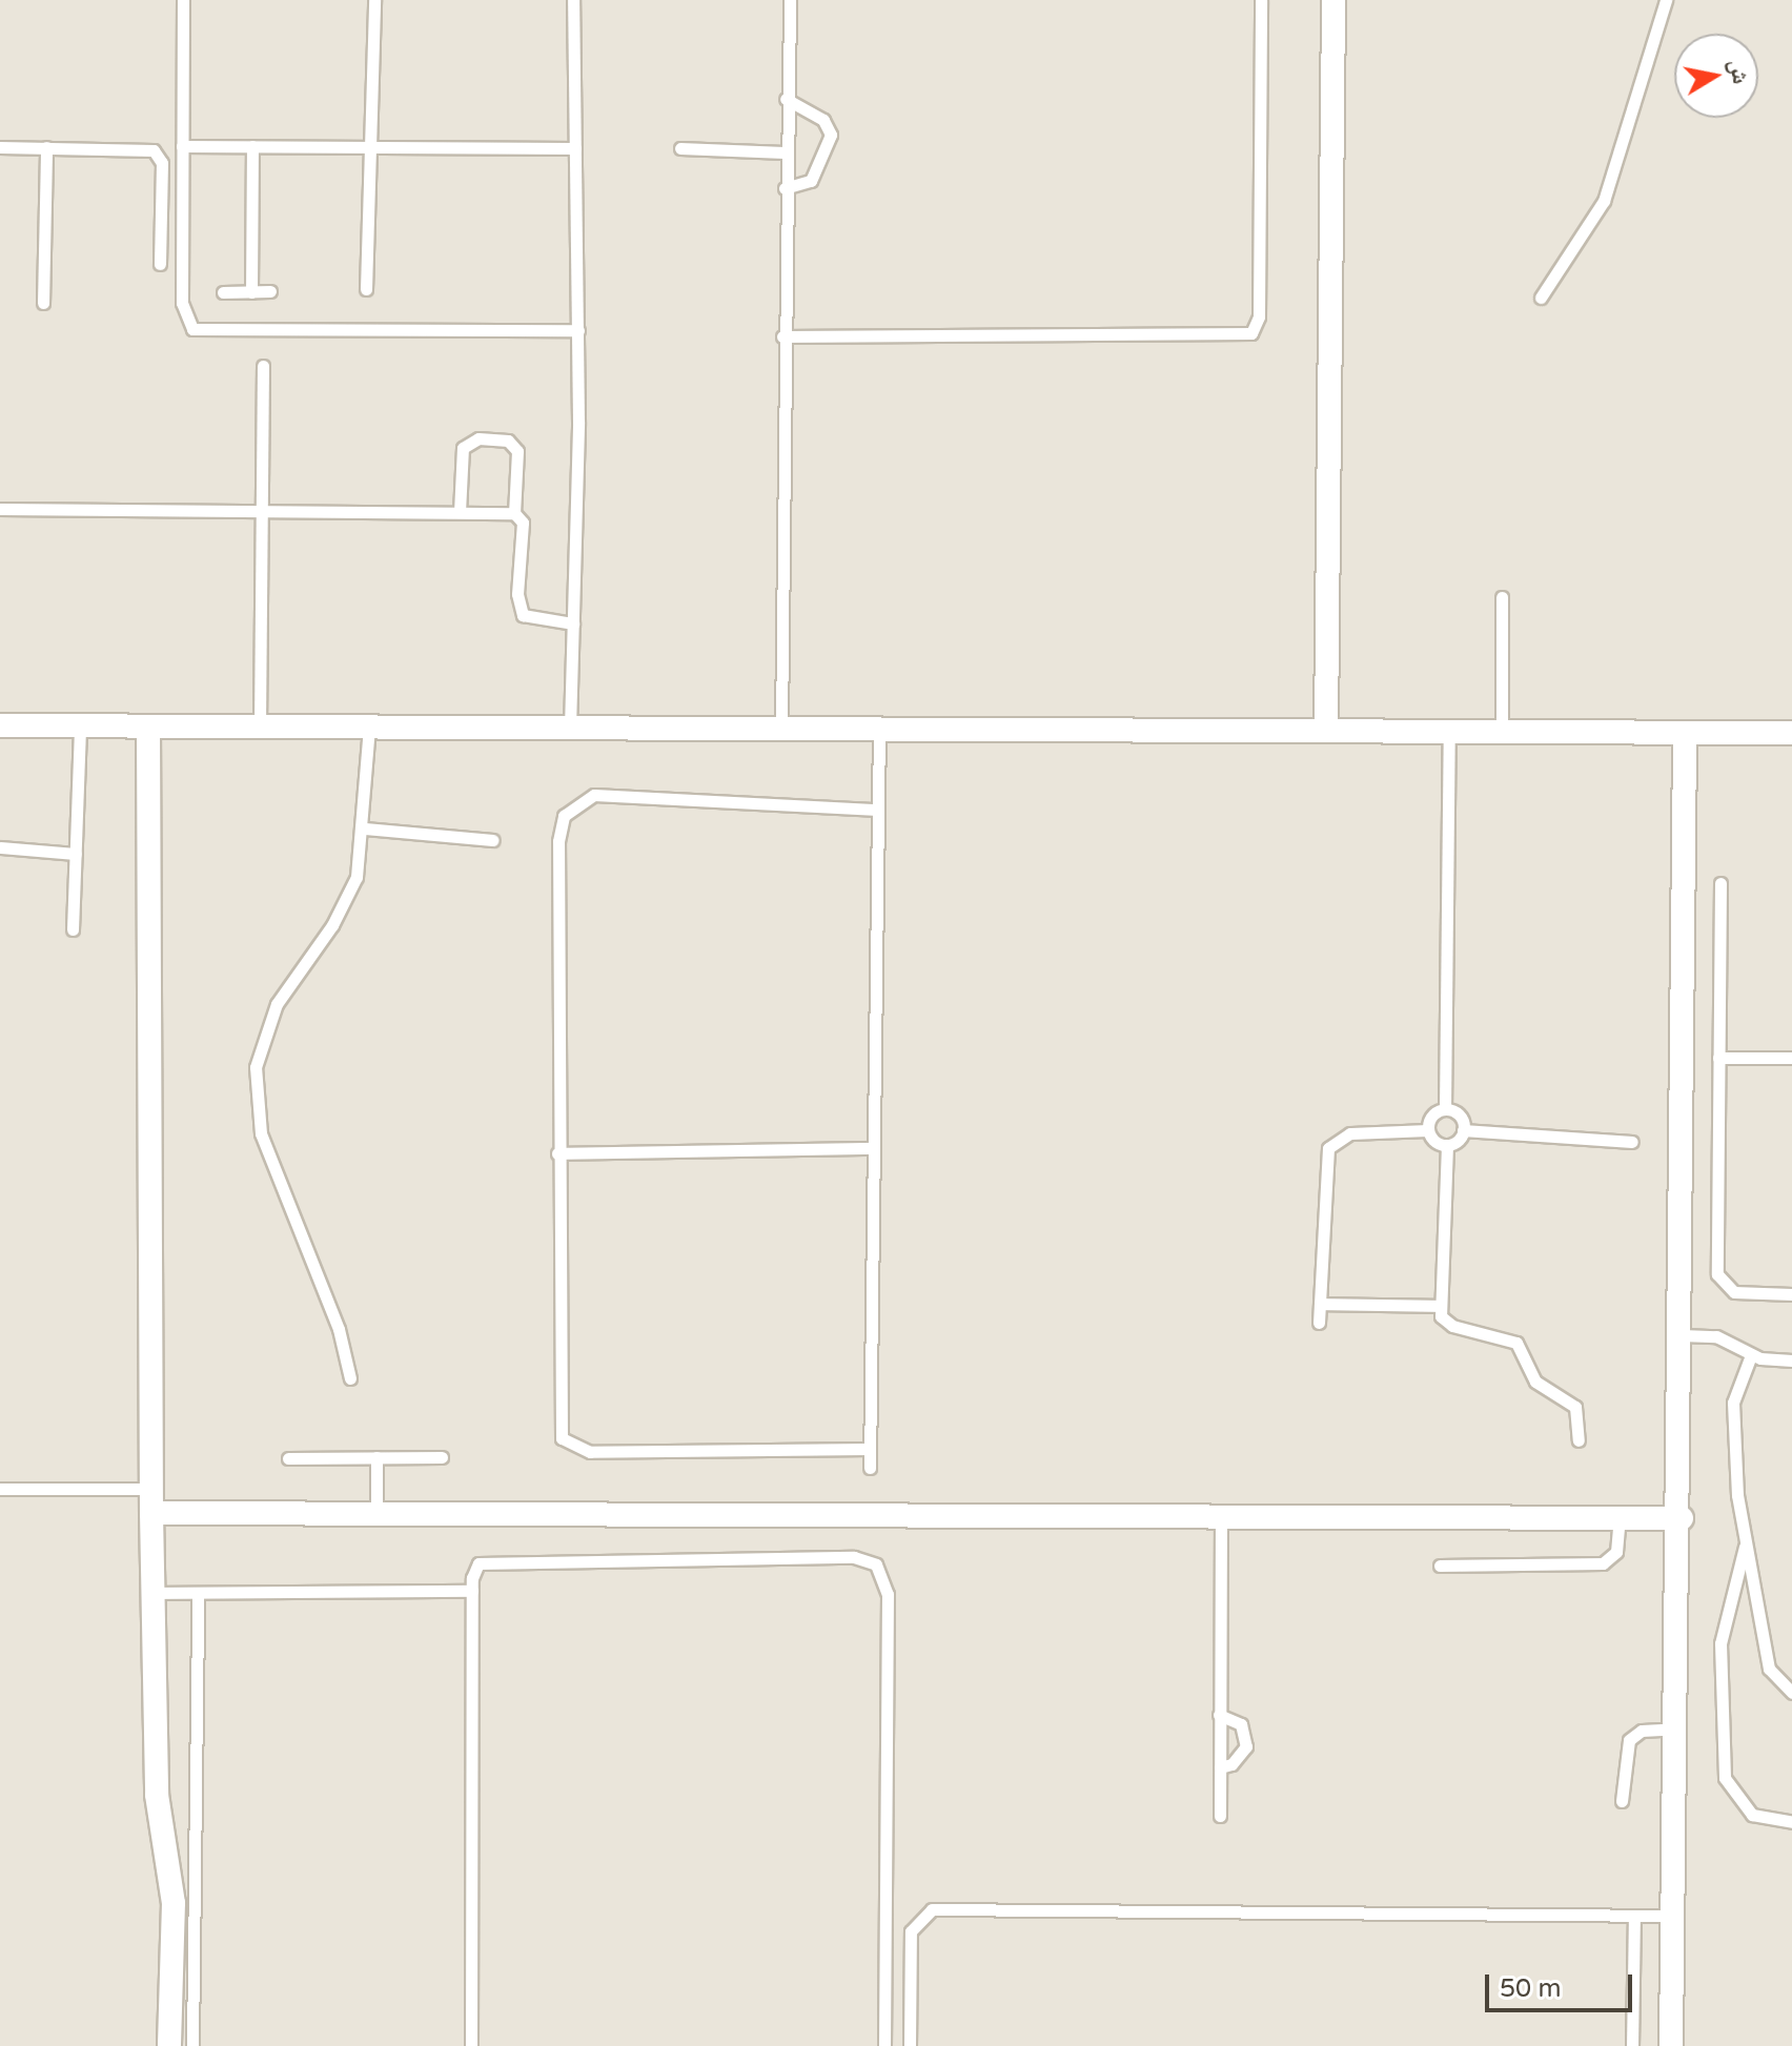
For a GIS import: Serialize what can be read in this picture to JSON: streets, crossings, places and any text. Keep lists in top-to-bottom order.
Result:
{
  "scale_bar": "50 m",
  "north": "right"
}
